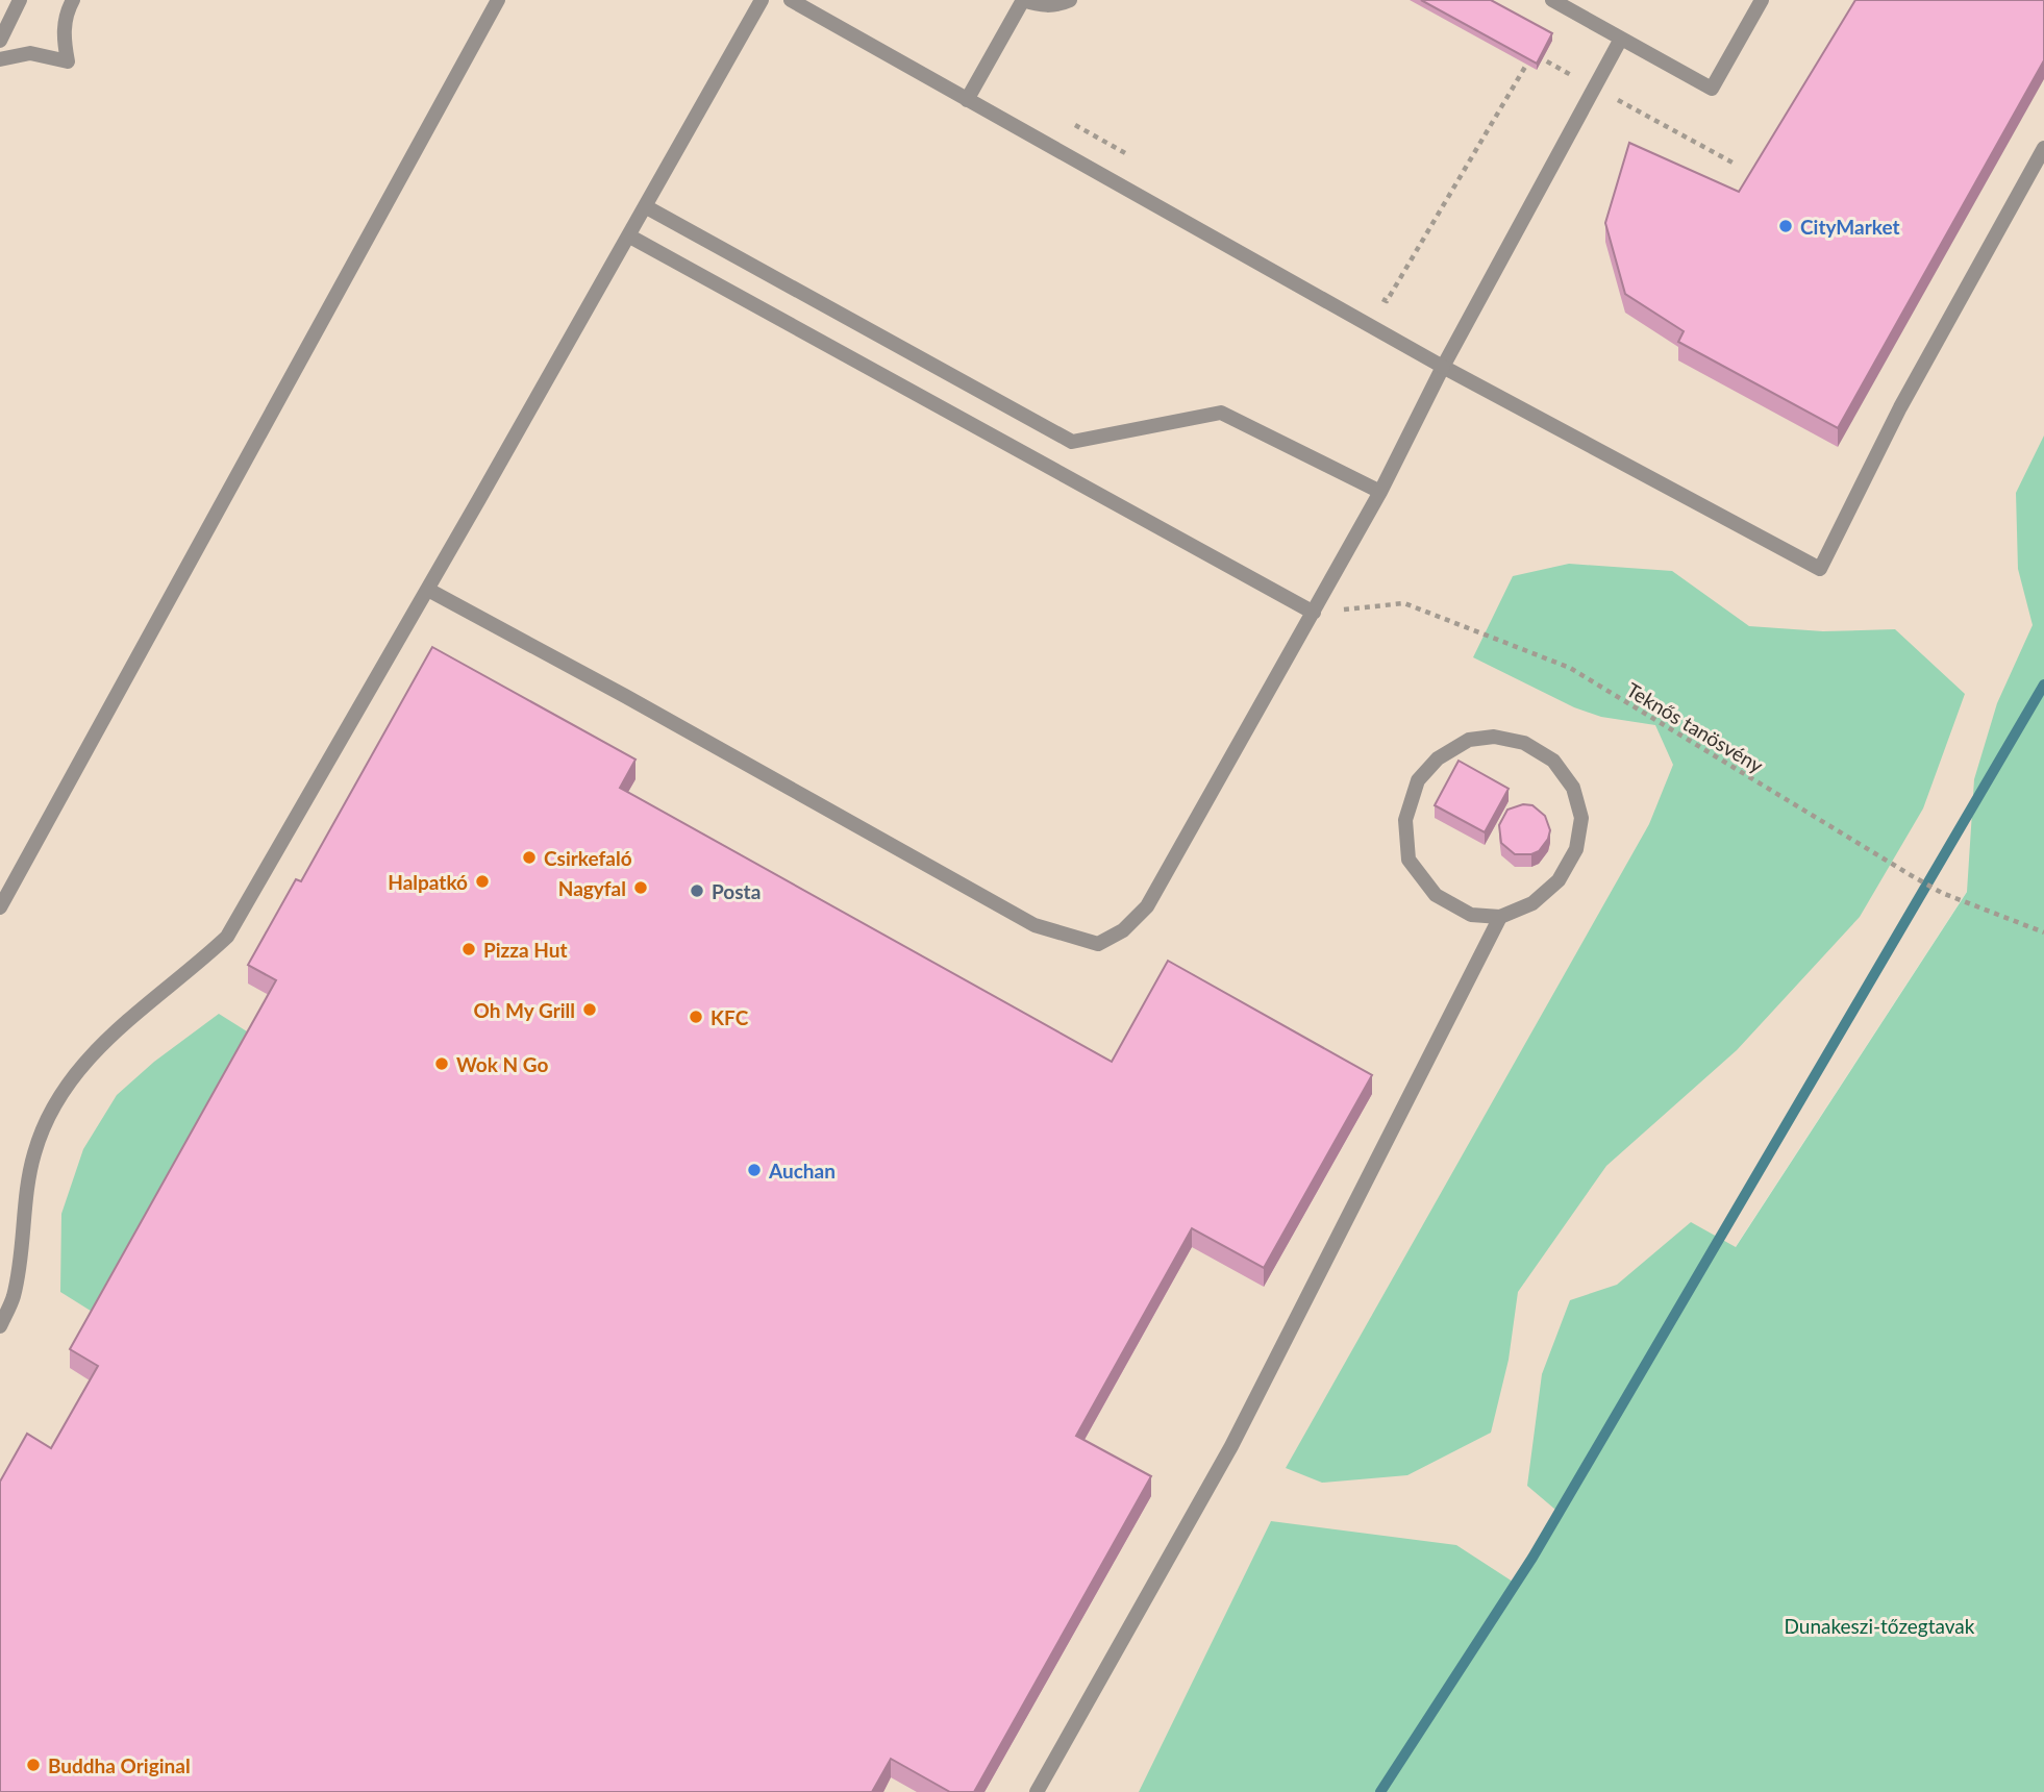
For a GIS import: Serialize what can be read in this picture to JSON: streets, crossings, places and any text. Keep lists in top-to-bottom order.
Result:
{
  "streets": {
    "path": ["Teknős tanösvény"]
  },
  "parks": ["Dunakeszi-tőzegtavak"],
  "places": [
    "CityMarket",
    "Csirkefaló",
    "Halpatkó",
    "Nagyfal",
    "Posta",
    "Pizza Hut",
    "Oh My Grill",
    "KFC",
    "Wok N Go",
    "Auchan",
    "Buddha Original"
  ]
}
